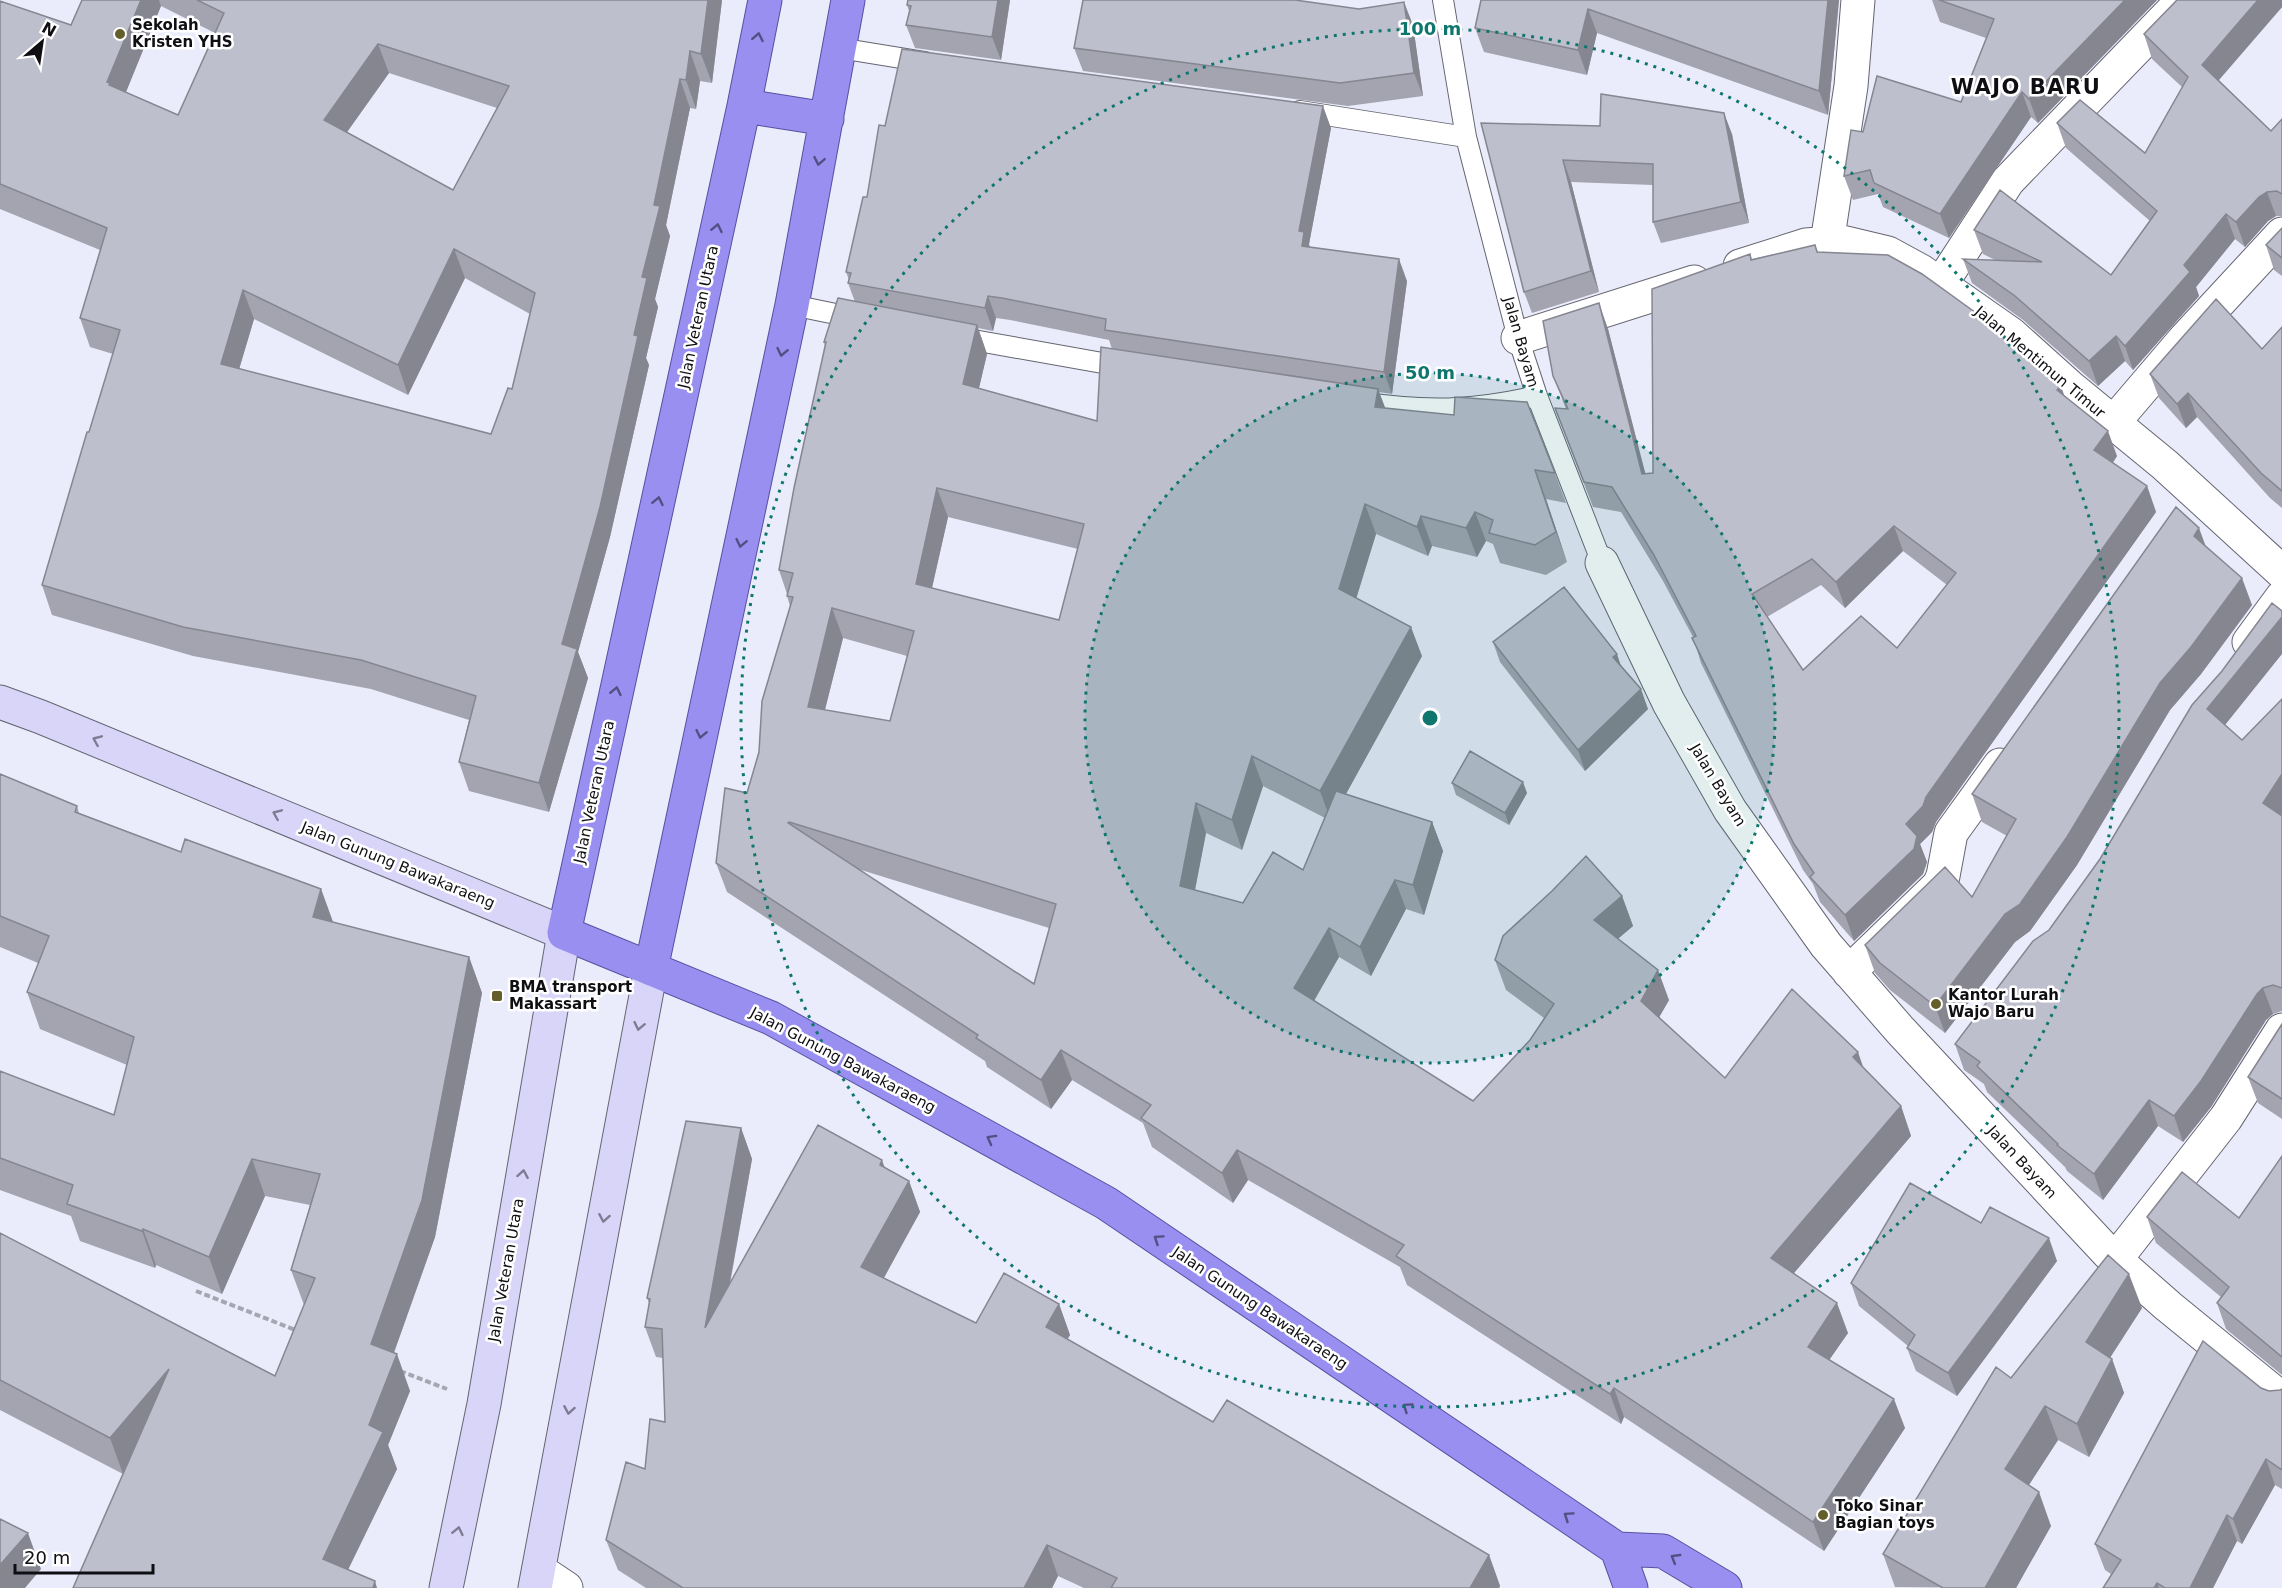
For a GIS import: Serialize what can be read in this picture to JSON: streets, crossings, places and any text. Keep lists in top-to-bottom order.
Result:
{
  "streets": {
    "highway": ["Jalan Veteran Utara", "Jalan Gunung Bawakaraeng"],
    "street": ["Jalan Bayam", "Jalan Mentimun Timur"]
  },
  "crossings": [
    ["Jalan Veteran Utara", "Jalan Gunung Bawakaraeng"],
    ["Jalan Bayam", "Jalan Mentimun Timur"]
  ],
  "one_way": ["Jalan Gunung Bawakaraeng"],
  "districts": ["WAJO BARU"],
  "places": {
    "other": ["Sekolah Kristen YHS", "Kantor Lurah Wajo Baru", "Toko Sinar Bagian toys"],
    "transit": ["BMA transport Makassart"]
  },
  "scale_bar": "20 m",
  "north": "top right",
  "rings": ["100 m", "50 m"]
}
